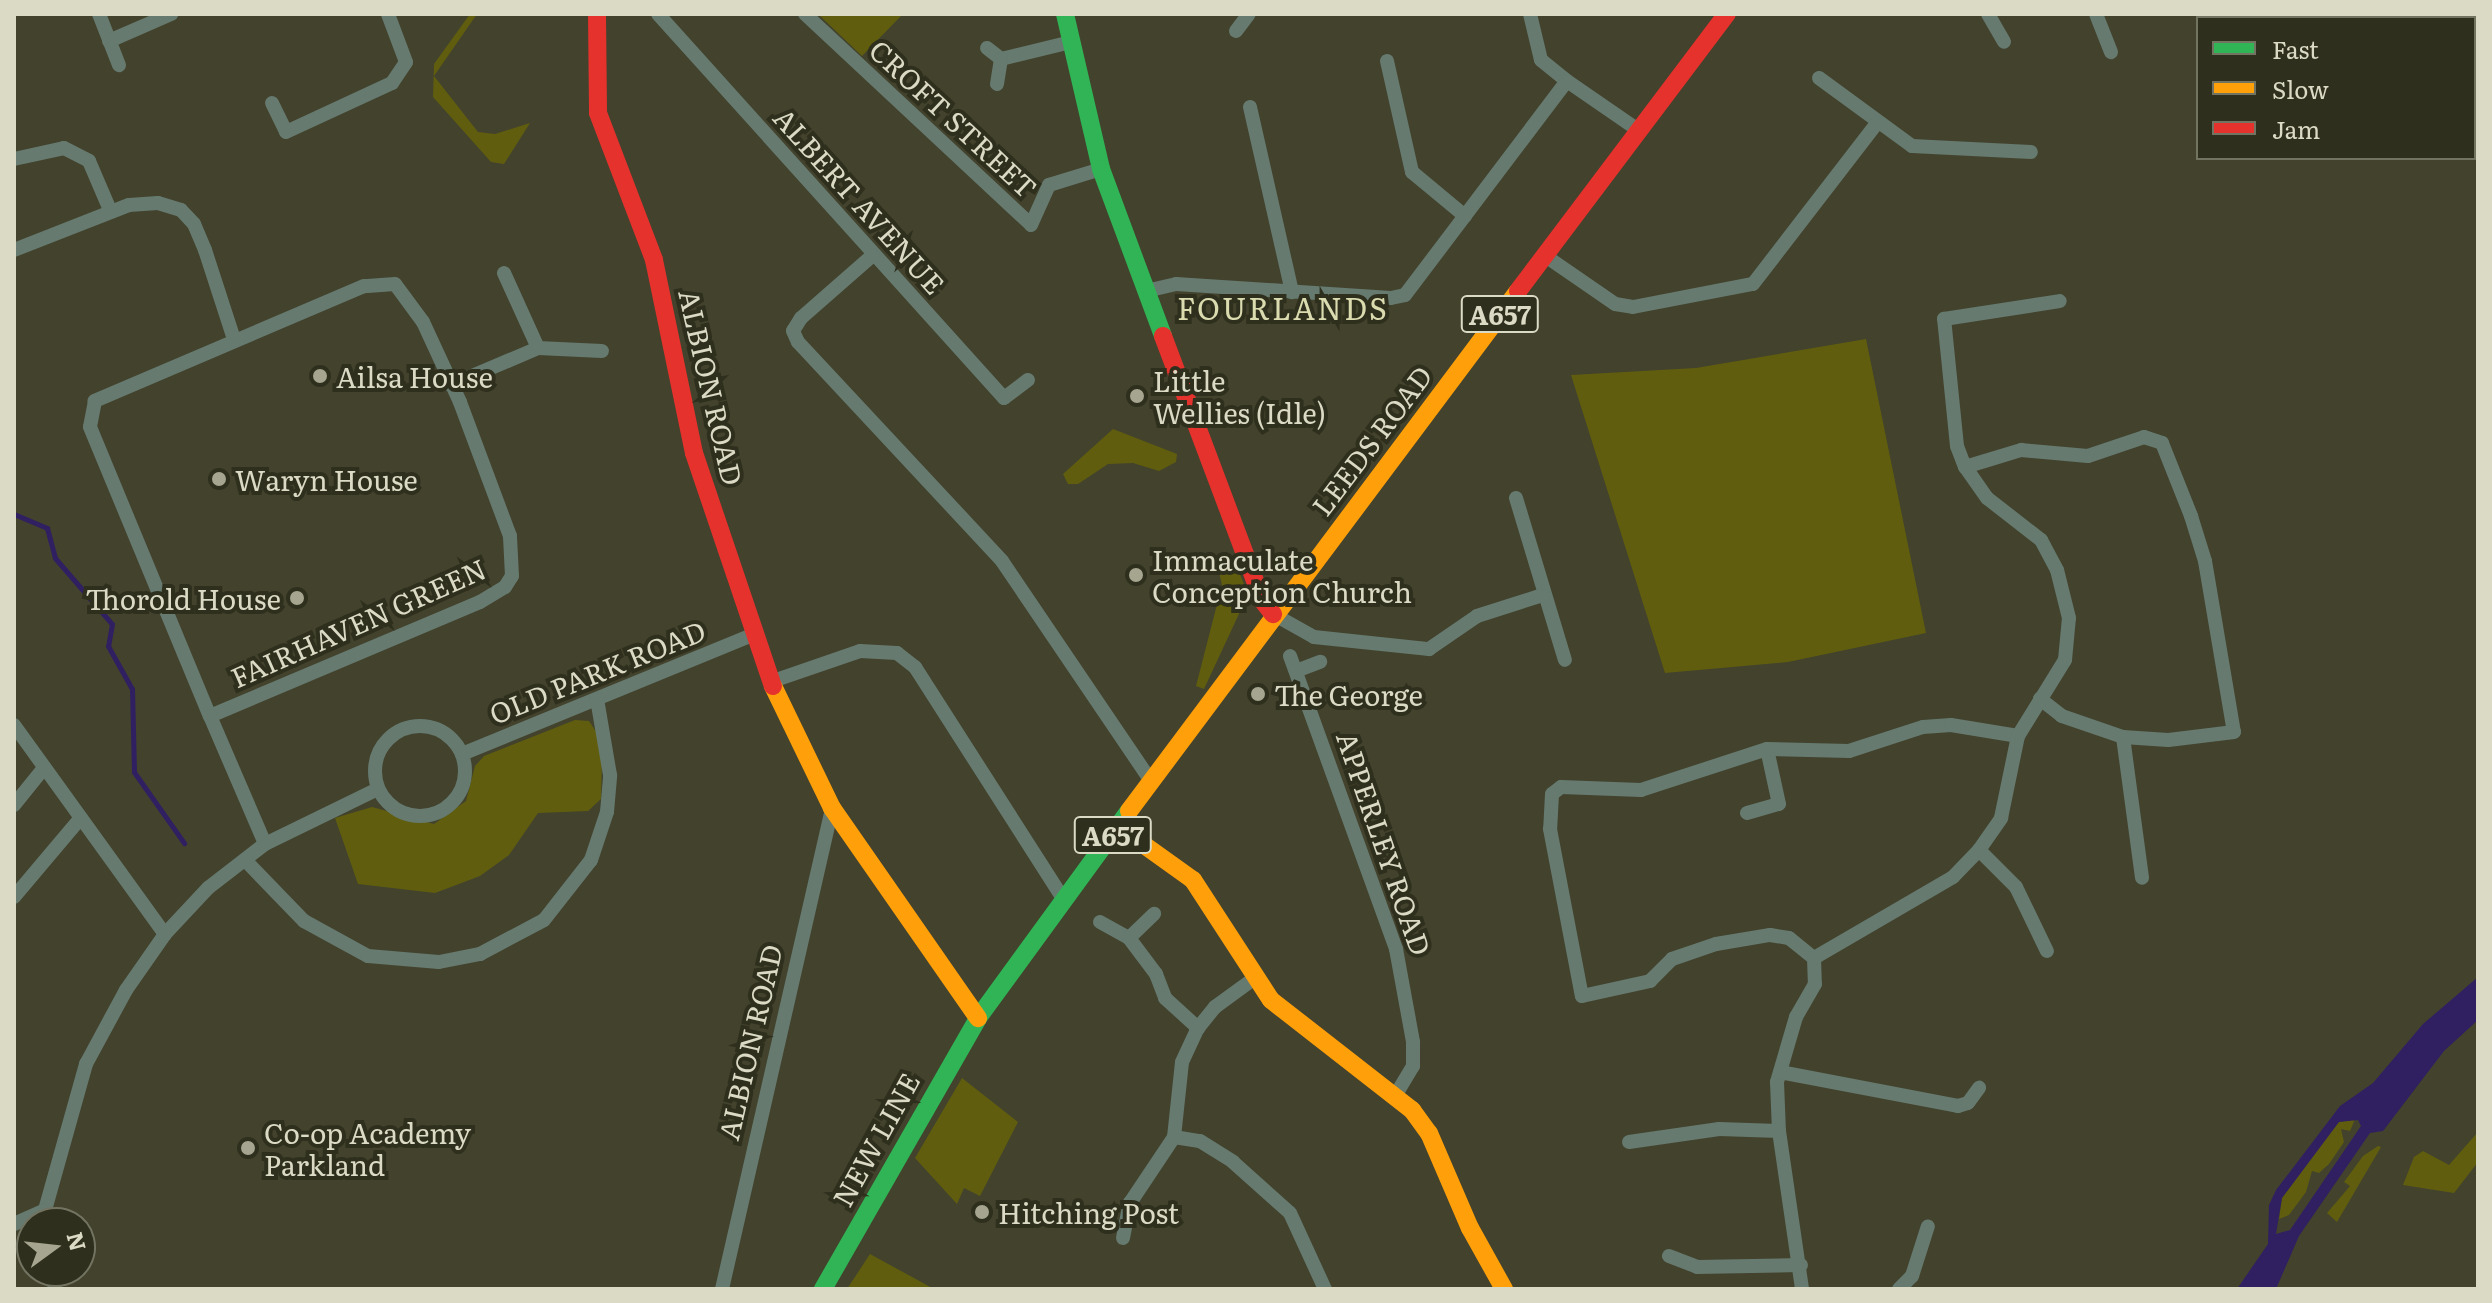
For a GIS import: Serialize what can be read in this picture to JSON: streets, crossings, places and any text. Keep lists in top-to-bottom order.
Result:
{
  "streets": {
    "street": [
      "CROFT STREET",
      "ALBERT AVENUE",
      "A657",
      "ALBION ROAD",
      "LEEDS ROAD",
      "FAIRHAVEN GREEN",
      "OLD PARK ROAD",
      "APPERLEY ROAD",
      "NEW LINE"
    ]
  },
  "crossings": [
    ["ALBION ROAD", "LEEDS ROAD"],
    ["ALBION ROAD", "OLD PARK ROAD"],
    ["ALBION ROAD", "NEW LINE"],
    ["LEEDS ROAD", "NEW LINE"]
  ],
  "districts": ["FOURLANDS"],
  "places": [
    "Ailsa House",
    "Little Wellies (Idle)",
    "Waryn House",
    "Immaculate Conception Church",
    "Thorold House",
    "The George",
    "Co-op Academy Parkland",
    "Hitching Post"
  ],
  "legend": ["Fast", "Slow", "Jam"],
  "north": "right"
}
